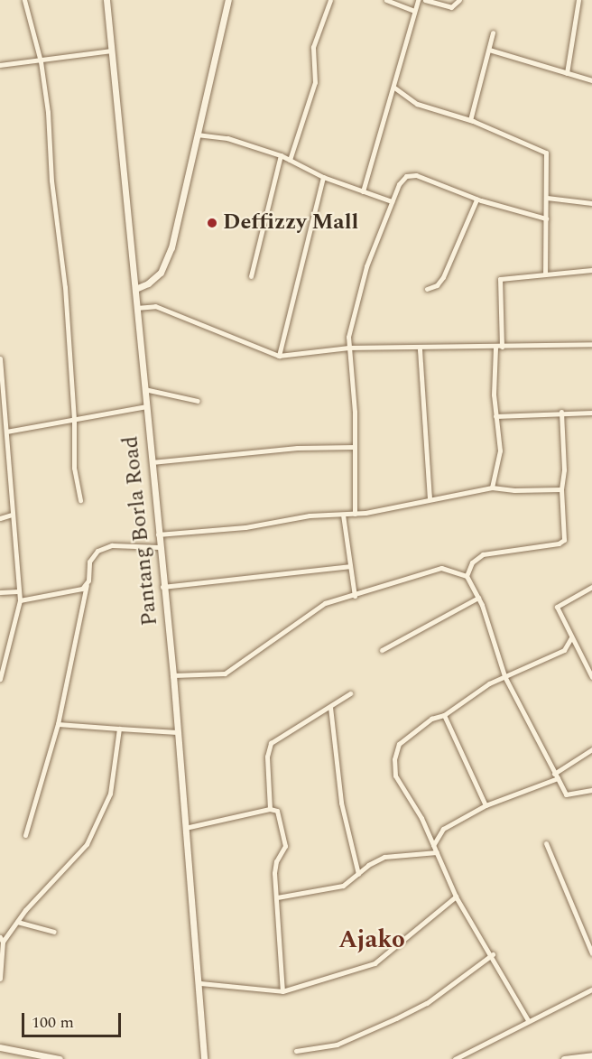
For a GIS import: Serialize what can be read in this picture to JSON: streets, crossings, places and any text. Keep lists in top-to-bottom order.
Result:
{
  "streets": {
    "street": ["Pantang Borla Road"]
  },
  "districts": ["Ajako"],
  "places": ["Deffizzy Mall"],
  "scale_bar": "100 m"
}
